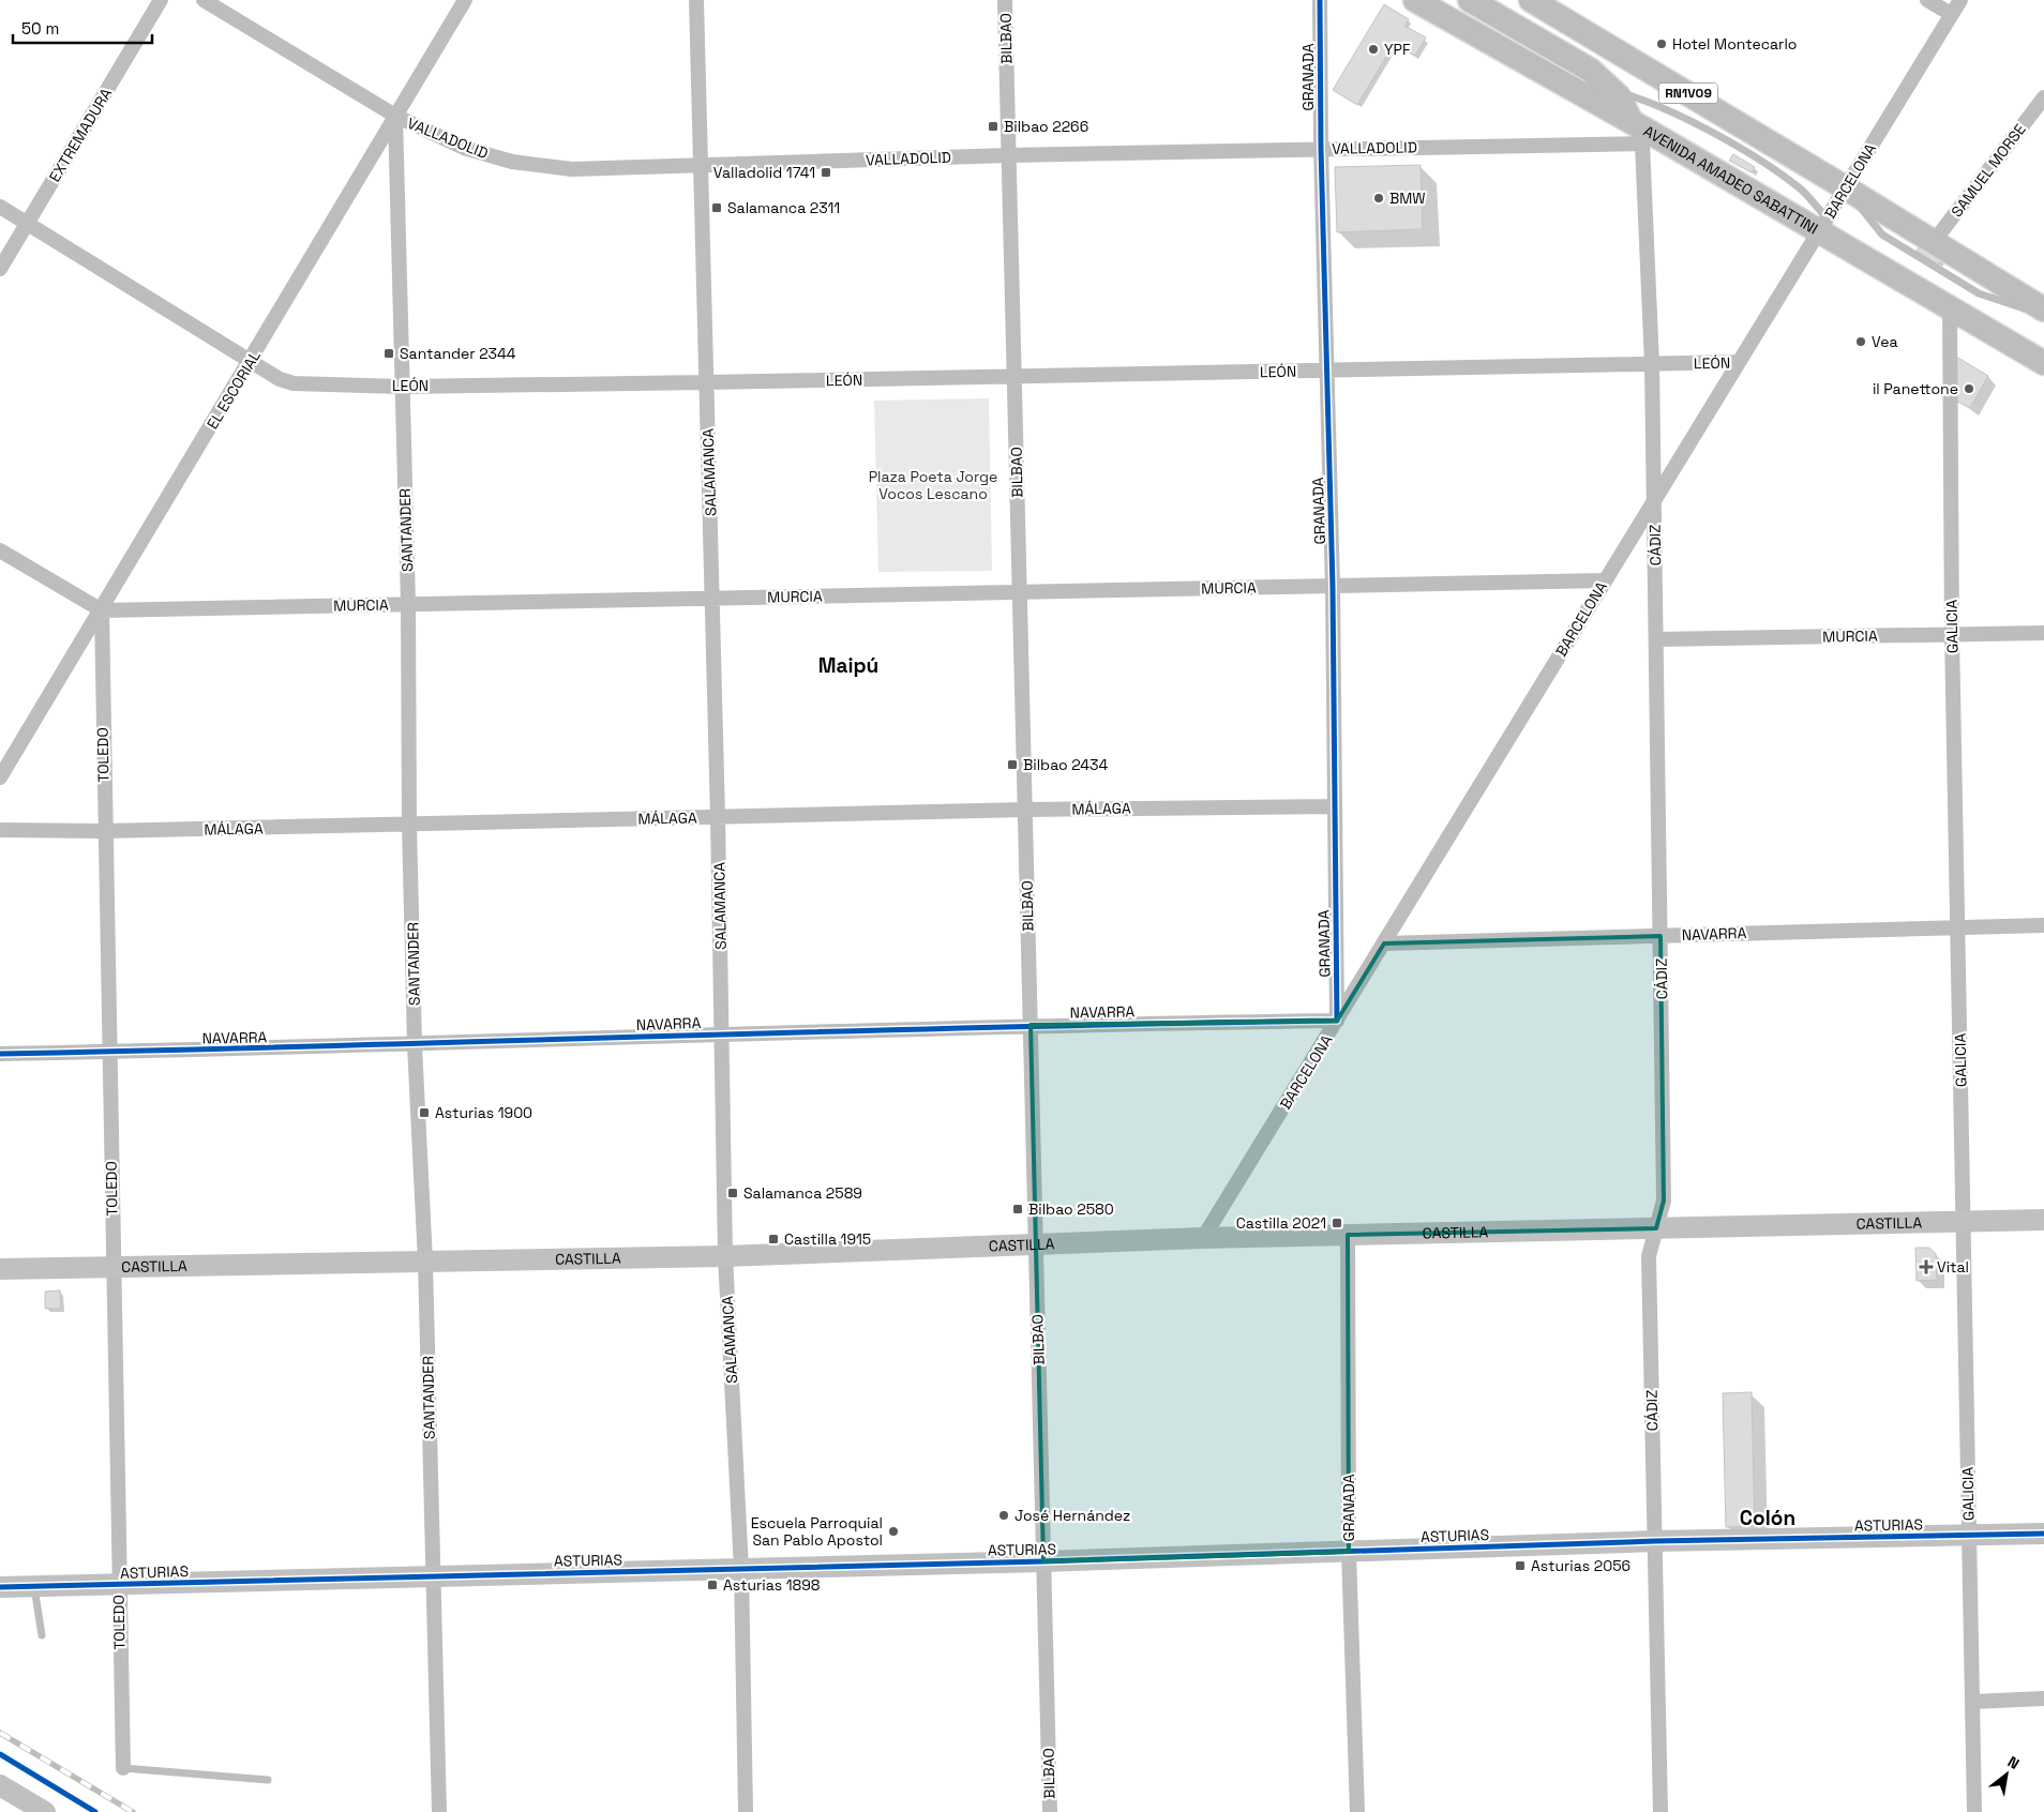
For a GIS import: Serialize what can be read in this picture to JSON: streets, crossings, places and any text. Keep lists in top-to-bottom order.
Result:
{
  "streets": {
    "main road": ["RN1V09", "AVENIDA AMADEO SABATTINI"],
    "street": [
      "BILBAO",
      "GRANADA",
      "EXTREMADURA",
      "VALLADOLID",
      "SAMUEL MORSE",
      "BARCELONA",
      "LEÓN",
      "EL ESCORIAL",
      "SALAMANCA",
      "SANTANDER",
      "CÁDIZ",
      "MURCIA",
      "GALICIA",
      "TOLEDO",
      "MÁLAGA",
      "NAVARRA",
      "CASTILLA",
      "ASTURIAS"
    ]
  },
  "crossings": [
    ["BILBAO", "VALLADOLID"],
    ["BILBAO", "LEÓN"],
    ["BILBAO", "MURCIA"],
    ["BILBAO", "MÁLAGA"],
    ["BILBAO", "NAVARRA"],
    ["BILBAO", "CASTILLA"],
    ["BILBAO", "ASTURIAS"],
    ["GRANADA", "VALLADOLID"],
    ["GRANADA", "BARCELONA"],
    ["GRANADA", "LEÓN"],
    ["GRANADA", "MURCIA"],
    ["GRANADA", "MÁLAGA"],
    ["GRANADA", "NAVARRA"],
    ["GRANADA", "CASTILLA"],
    ["GRANADA", "ASTURIAS"],
    ["RN1V09", "SAMUEL MORSE"],
    ["RN1V09", "BARCELONA"],
    ["EXTREMADURA", "LEÓN"],
    ["VALLADOLID", "AVENIDA AMADEO SABATTINI"],
    ["VALLADOLID", "EL ESCORIAL"],
    ["VALLADOLID", "SALAMANCA"],
    ["VALLADOLID", "SANTANDER"],
    ["VALLADOLID", "CÁDIZ"],
    ["AVENIDA AMADEO SABATTINI", "BARCELONA"],
    ["AVENIDA AMADEO SABATTINI", "CÁDIZ"],
    ["AVENIDA AMADEO SABATTINI", "GALICIA"],
    ["BARCELONA", "LEÓN"],
    ["BARCELONA", "CÁDIZ"],
    ["BARCELONA", "MURCIA"],
    ["BARCELONA", "NAVARRA"],
    ["BARCELONA", "CASTILLA"],
    ["LEÓN", "EL ESCORIAL"],
    ["LEÓN", "SALAMANCA"],
    ["LEÓN", "SANTANDER"],
    ["LEÓN", "CÁDIZ"],
    ["EL ESCORIAL", "SANTANDER"],
    ["EL ESCORIAL", "MURCIA"],
    ["EL ESCORIAL", "TOLEDO"],
    ["SALAMANCA", "MURCIA"],
    ["SALAMANCA", "MÁLAGA"],
    ["SALAMANCA", "NAVARRA"],
    ["SALAMANCA", "CASTILLA"],
    ["SALAMANCA", "ASTURIAS"],
    ["SANTANDER", "MURCIA"],
    ["SANTANDER", "MÁLAGA"],
    ["SANTANDER", "NAVARRA"],
    ["SANTANDER", "CASTILLA"],
    ["SANTANDER", "ASTURIAS"],
    ["CÁDIZ", "MURCIA"],
    ["CÁDIZ", "NAVARRA"],
    ["CÁDIZ", "CASTILLA"],
    ["CÁDIZ", "ASTURIAS"],
    ["MURCIA", "GALICIA"],
    ["MURCIA", "TOLEDO"],
    ["GALICIA", "NAVARRA"],
    ["GALICIA", "CASTILLA"],
    ["GALICIA", "ASTURIAS"],
    ["TOLEDO", "MÁLAGA"],
    ["TOLEDO", "NAVARRA"],
    ["TOLEDO", "CASTILLA"],
    ["TOLEDO", "ASTURIAS"]
  ],
  "districts": ["Maipú", "Colón"],
  "parks": ["Plaza Poeta Jorge Vocos Lescano"],
  "places": {
    "other": [
      "Hotel Montecarlo",
      "YPF",
      "BMW",
      "Vea",
      "il Panettone",
      "José Hernández",
      "Escuela Parroquial San Pablo Apostol"
    ],
    "transit": [
      "Bilbao 2266",
      "Valladolid 1741",
      "Salamanca 2311",
      "Santander 2344",
      "Bilbao 2434",
      "Asturias 1900",
      "Salamanca 2589",
      "Bilbao 2580",
      "Castilla 2021",
      "Castilla 1915",
      "Asturias 2056",
      "Asturias 1898"
    ],
    "health": ["Vital"]
  },
  "scale_bar": "50 m",
  "north": "top right"
}
